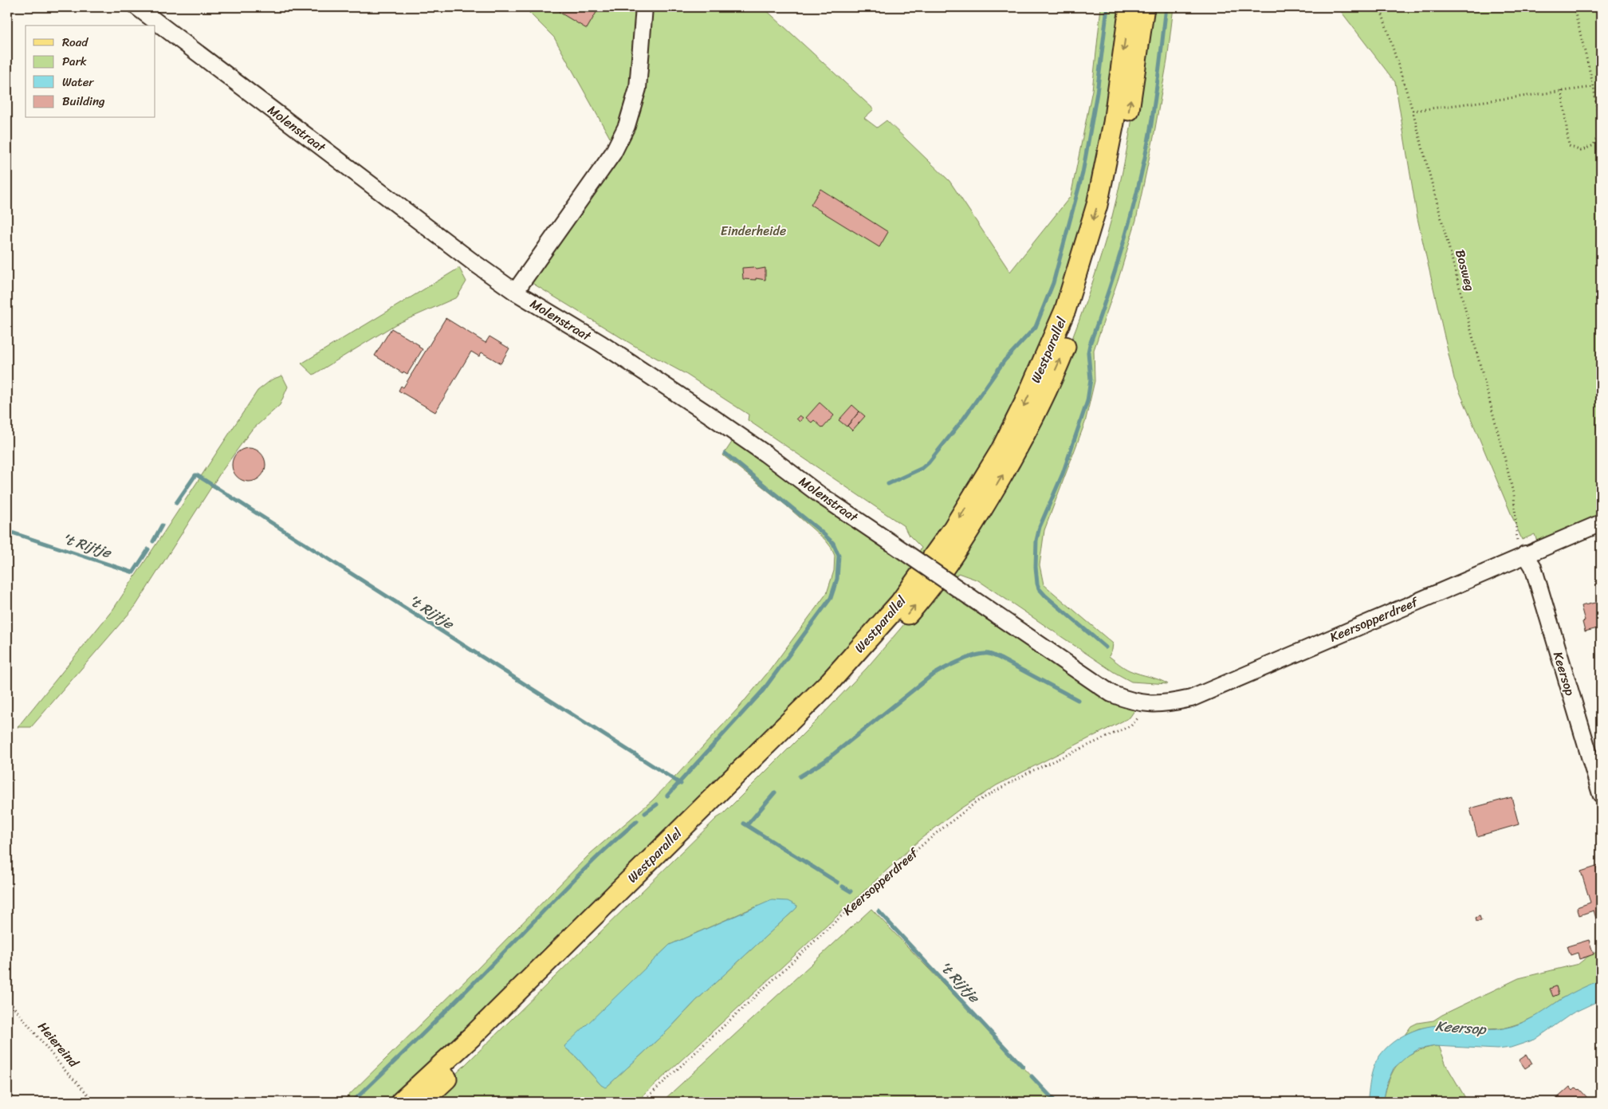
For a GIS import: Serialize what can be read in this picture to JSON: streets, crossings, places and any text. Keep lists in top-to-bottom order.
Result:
{
  "streets": {
    "main road": ["Westparallel"],
    "street": ["Molenstraat", "Keersopperdreef", "Keersop"],
    "path": ["Bosweg", "Heiereind"]
  },
  "crossings": [
    ["Molenstraat", "Keersopperdreef"],
    ["Bosweg", "Keersopperdreef"],
    ["Bosweg", "Keersop"],
    ["Keersopperdreef", "Keersop"]
  ],
  "water": ["'t Rijtje", "Keersop"],
  "parks": ["Einderheide"],
  "legend": [
    "Road",
    "Park",
    "Water",
    "Building"
  ]
}
